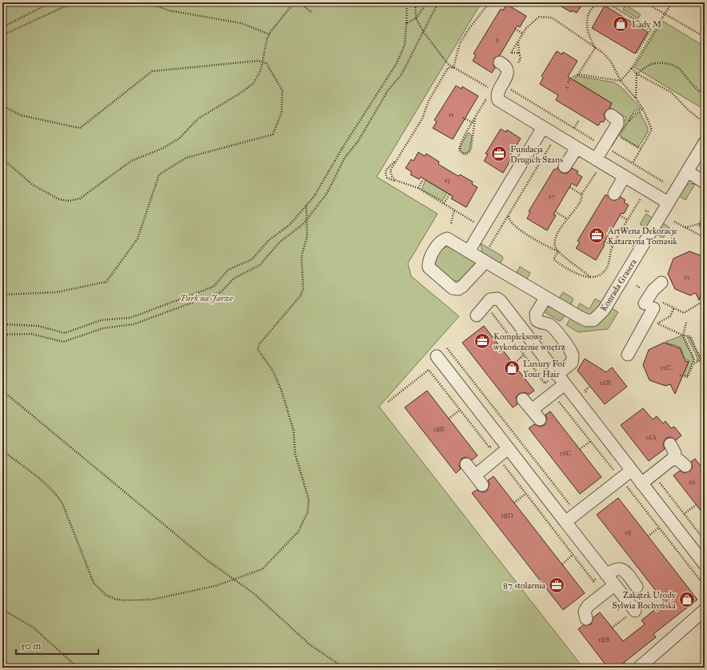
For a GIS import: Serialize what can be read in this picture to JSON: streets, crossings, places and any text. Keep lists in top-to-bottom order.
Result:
{
  "streets": {
    "street": ["Konrada Grasera"]
  },
  "parks": ["Park na Jarze"],
  "places": {
    "shop": ["Lady M", "Luxury For Your Hair", "Zakątek Urody Sylwia Bochyńska"],
    "office": [
      "Fundacja Drugich Szans",
      "ArtWena Dekoracje Katarzyna Tomasik",
      "Kompleksowe wykończenie wnętrz",
      "87 stolarnia"
    ]
  },
  "house_numbers": [
    "9",
    "7",
    "11",
    "13",
    "17",
    "12",
    "12C",
    "16B",
    "18E",
    "16A",
    "16C",
    "16",
    "18D",
    "18",
    "18B"
  ],
  "scale_bar": "50 m"
}
